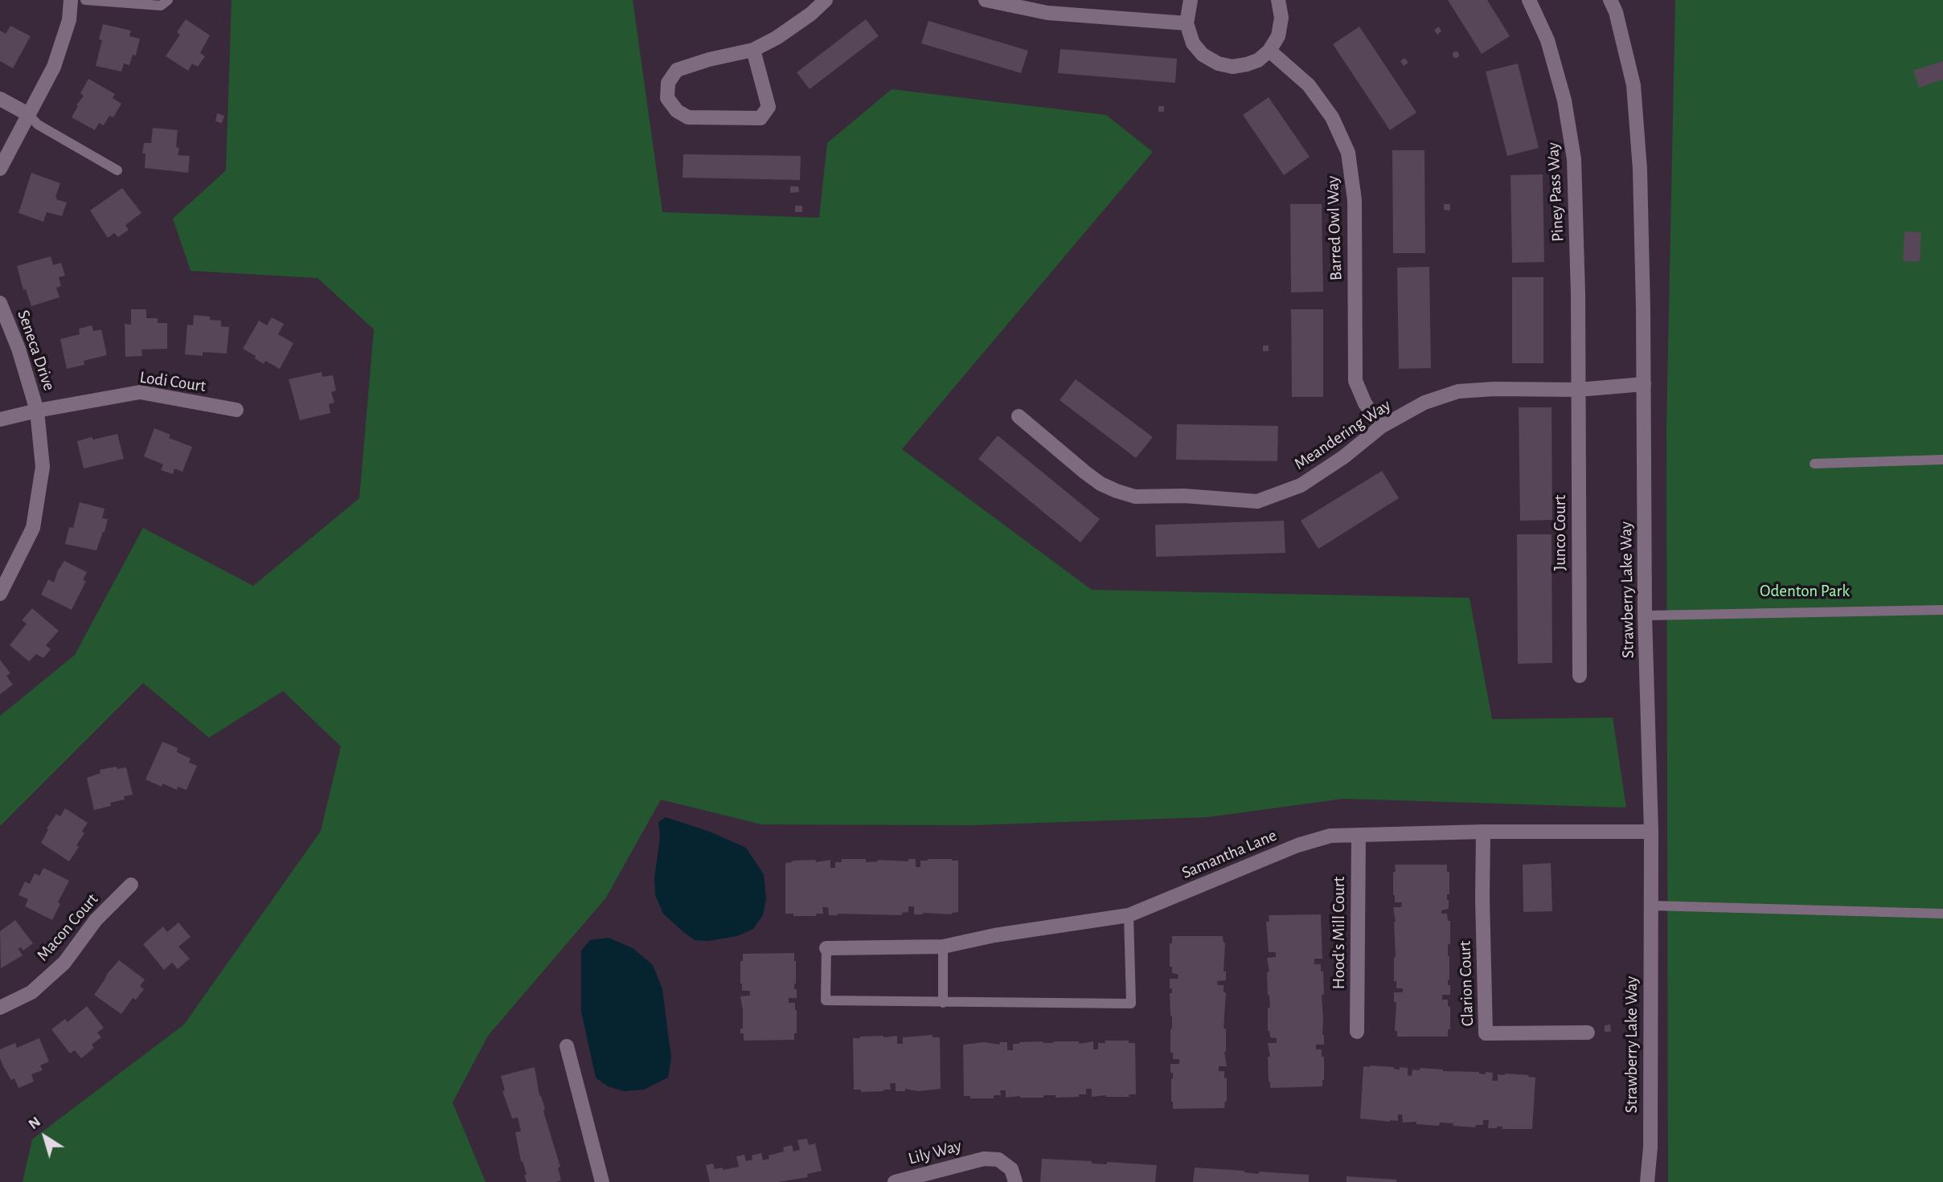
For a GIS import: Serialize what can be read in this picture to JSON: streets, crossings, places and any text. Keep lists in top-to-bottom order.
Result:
{
  "streets": {
    "street": [
      "Piney Pass Way",
      "Barred Owl Way",
      "Seneca Drive",
      "Lodi Court",
      "Meandering Way",
      "Junco Court",
      "Strawberry Lake Way",
      "Samantha Lane",
      "Macon Court",
      "Hood's Mill Court",
      "Clarion Court",
      "Lily Way"
    ]
  },
  "crossings": [
    ["Piney Pass Way", "Meandering Way"],
    ["Piney Pass Way", "Junco Court"],
    ["Barred Owl Way", "Meandering Way"],
    ["Seneca Drive", "Lodi Court"],
    ["Meandering Way", "Junco Court"],
    ["Meandering Way", "Strawberry Lake Way"],
    ["Strawberry Lake Way", "Samantha Lane"],
    ["Samantha Lane", "Hood's Mill Court"],
    ["Samantha Lane", "Clarion Court"]
  ],
  "parks": ["Odenton Park"],
  "north": "top left"
}
